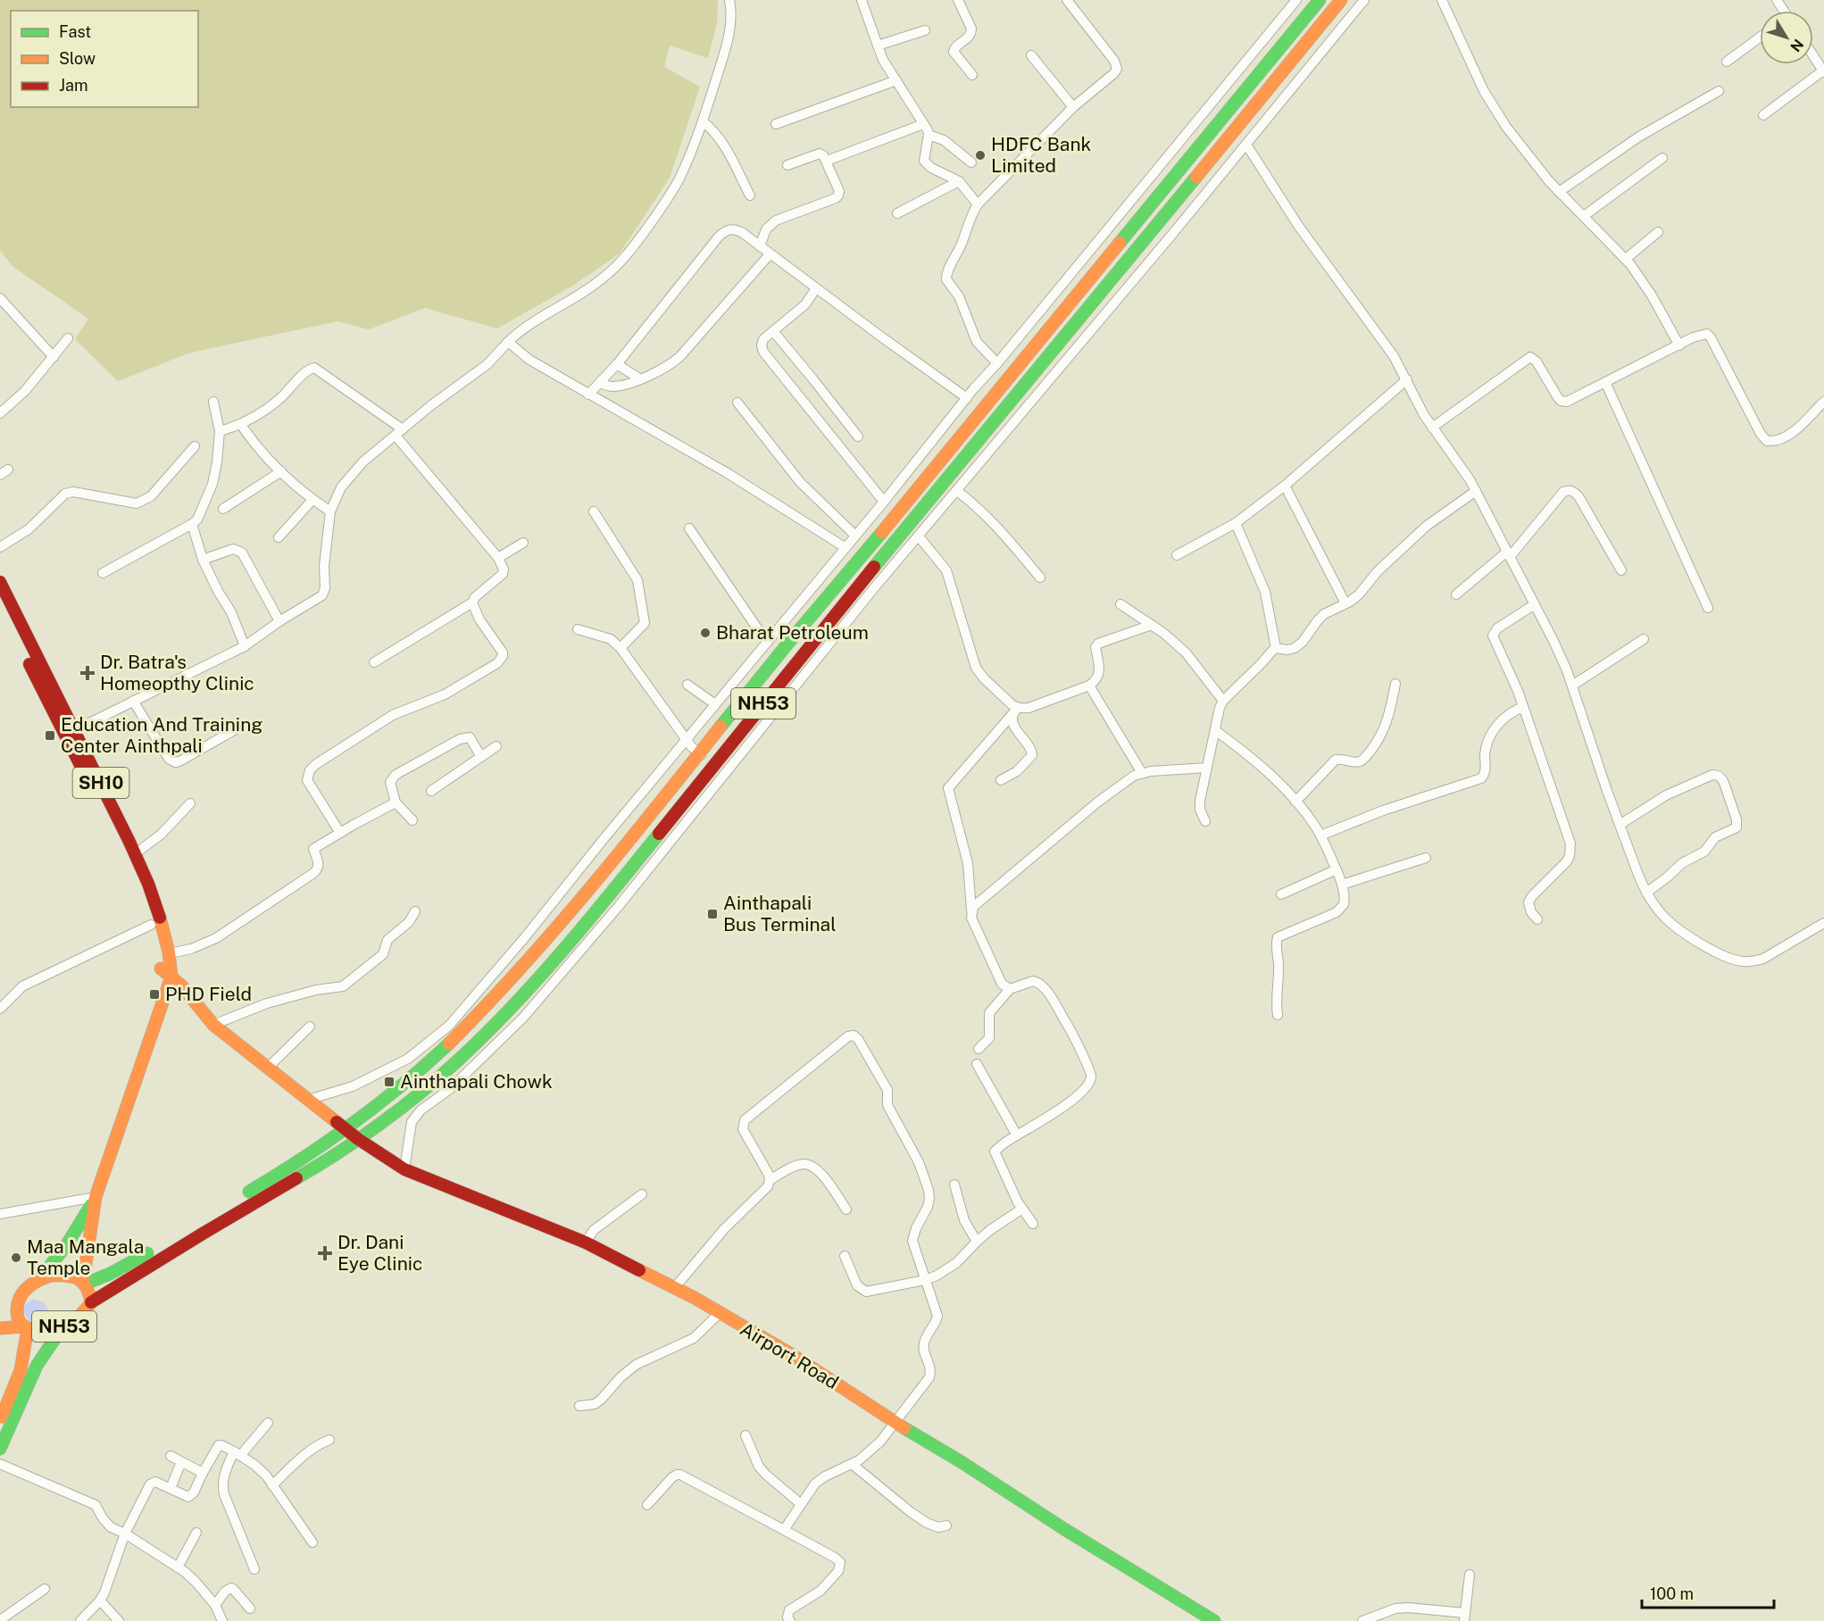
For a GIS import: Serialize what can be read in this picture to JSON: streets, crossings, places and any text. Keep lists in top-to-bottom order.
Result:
{
  "streets": {
    "main road": ["NH53", "SH10", "Airport Road"]
  },
  "crossings": [
    ["NH53", "SH10"],
    ["NH53", "Airport Road"],
    ["SH10", "Airport Road"]
  ],
  "places": {
    "other": ["HDFC Bank Limited", "Bharat Petroleum", "Maa Mangala Temple"],
    "health": ["Dr. Batra's Homeopthy Clinic", "Dr. Dani Eye Clinic"],
    "transit": [
      "Education And Training Center Ainthpali",
      "Ainthapali Bus Terminal",
      "PHD Field",
      "Ainthapali Chowk"
    ]
  },
  "legend": ["Fast", "Slow", "Jam"],
  "scale_bar": "100 m",
  "north": "bottom right"
}
